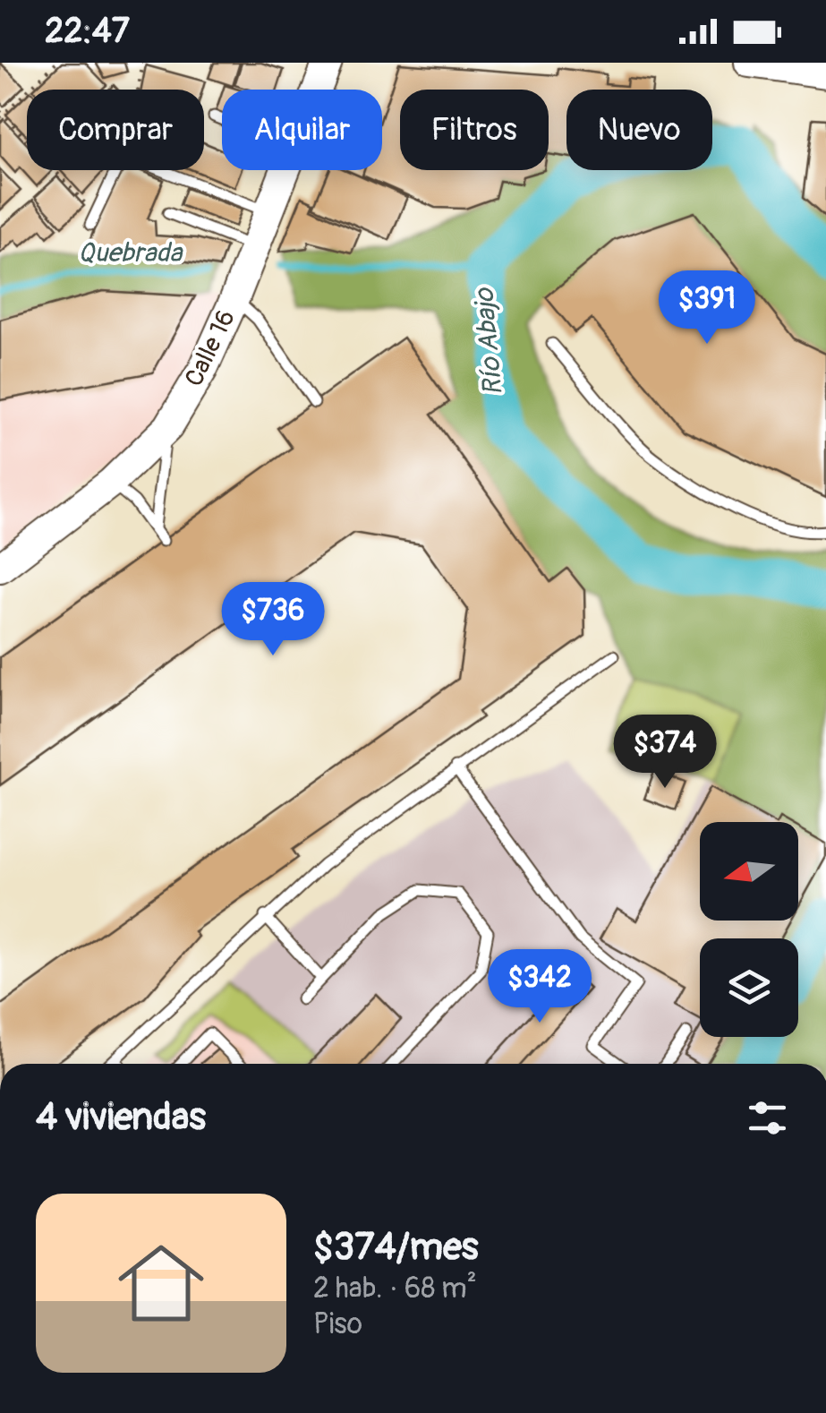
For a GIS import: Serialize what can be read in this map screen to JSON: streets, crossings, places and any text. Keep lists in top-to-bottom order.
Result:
{
  "streets": {
    "main road": ["Calle 16"]
  },
  "water": ["Quebrada", "Río Abajo"],
  "north": "left",
  "page": {
    "status": "22:47",
    "chip": [
      "Comprar",
      "Alquilar",
      "Filtros",
      "Nuevo"
    ],
    "price": [
      "$391",
      "$736",
      "$374",
      "$342"
    ],
    "heading": "4 viviendas",
    "list": [
      {
        "name": "$374/mes",
        "note": "2 hab. · 68 m² · Piso"
      }
    ]
  }
}
